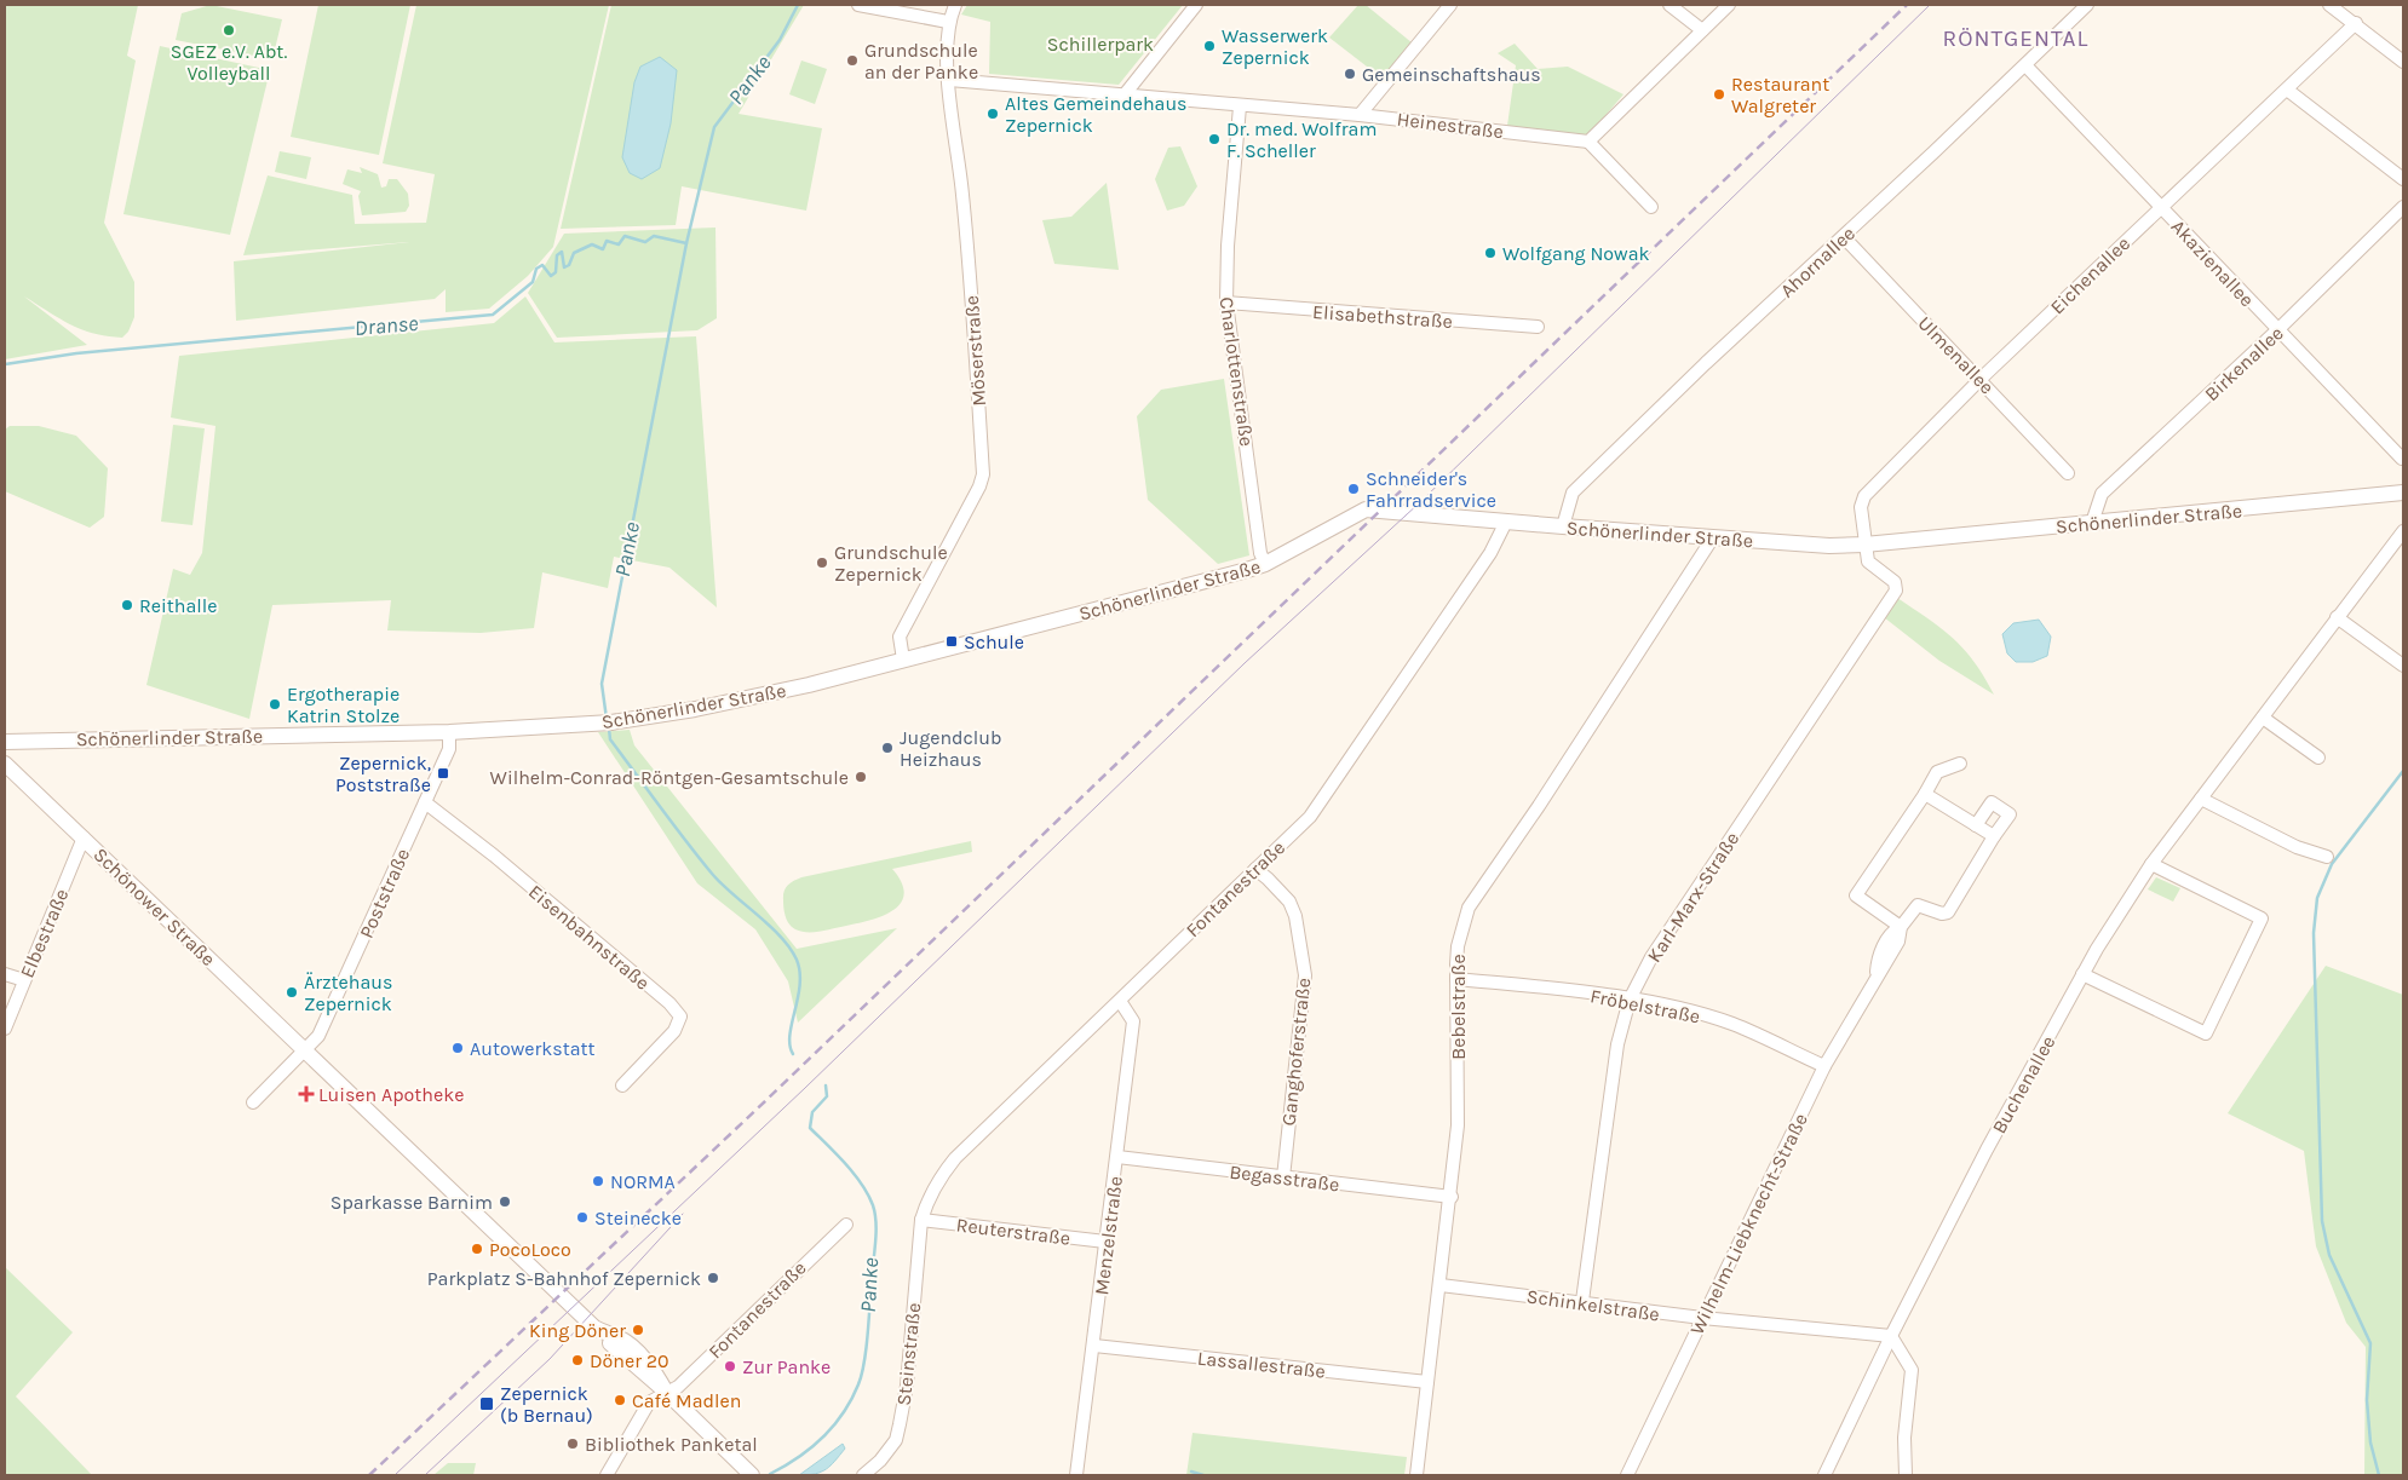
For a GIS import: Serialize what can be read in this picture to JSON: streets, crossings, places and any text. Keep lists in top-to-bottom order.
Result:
{
  "streets": {
    "street": [
      "Heinestraße",
      "Ahornallee",
      "Akazienallee",
      "Eichenallee",
      "Elisabethstraße",
      "Möserstraße",
      "Ulmenallee",
      "Birkenallee",
      "Charlottenstraße",
      "Schönerlinder Straße",
      "Fontanestraße",
      "Poststraße",
      "Karl-Marx-Straße",
      "Schönower Straße",
      "Elbestraße",
      "Eisenbahnstraße",
      "Fröbelstraße",
      "Bebelstraße",
      "Ganghoferstraße",
      "Buchenallee",
      "Begasstraße",
      "Wilhelm-Liebknecht-Straße",
      "Reuterstraße",
      "Menzelstraße",
      "Schinkelstraße",
      "Steinstraße",
      "Lassallestraße"
    ]
  },
  "crossings": [
    ["Heinestraße", "Möserstraße"],
    ["Heinestraße", "Charlottenstraße"],
    ["Ahornallee", "Akazienallee"],
    ["Ahornallee", "Ulmenallee"],
    ["Ahornallee", "Schönerlinder Straße"],
    ["Akazienallee", "Eichenallee"],
    ["Akazienallee", "Birkenallee"],
    ["Eichenallee", "Ulmenallee"],
    ["Eichenallee", "Schönerlinder Straße"],
    ["Eichenallee", "Karl-Marx-Straße"],
    ["Elisabethstraße", "Charlottenstraße"],
    ["Möserstraße", "Schönerlinder Straße"],
    ["Birkenallee", "Schönerlinder Straße"],
    ["Charlottenstraße", "Schönerlinder Straße"],
    ["Schönerlinder Straße", "Fontanestraße"],
    ["Schönerlinder Straße", "Poststraße"],
    ["Schönerlinder Straße", "Karl-Marx-Straße"],
    ["Schönerlinder Straße", "Bebelstraße"],
    ["Fontanestraße", "Schönower Straße"],
    ["Fontanestraße", "Ganghoferstraße"],
    ["Fontanestraße", "Reuterstraße"],
    ["Fontanestraße", "Menzelstraße"],
    ["Fontanestraße", "Steinstraße"],
    ["Poststraße", "Schönower Straße"],
    ["Poststraße", "Eisenbahnstraße"],
    ["Karl-Marx-Straße", "Fröbelstraße"],
    ["Karl-Marx-Straße", "Schinkelstraße"],
    ["Schönower Straße", "Elbestraße"],
    ["Fröbelstraße", "Bebelstraße"],
    ["Fröbelstraße", "Wilhelm-Liebknecht-Straße"],
    ["Bebelstraße", "Begasstraße"],
    ["Bebelstraße", "Schinkelstraße"],
    ["Bebelstraße", "Lassallestraße"],
    ["Ganghoferstraße", "Begasstraße"],
    ["Buchenallee", "Schinkelstraße"],
    ["Begasstraße", "Menzelstraße"],
    ["Wilhelm-Liebknecht-Straße", "Schinkelstraße"],
    ["Reuterstraße", "Menzelstraße"],
    ["Reuterstraße", "Steinstraße"],
    ["Menzelstraße", "Lassallestraße"]
  ],
  "districts": ["RÖNTGENTAL"],
  "water": ["Panke", "Dranse"],
  "parks": ["Schillerpark"],
  "places": {
    "other": [
      "SGEZ e.V. Abt. Volleyball",
      "Wasserwerk Zepernick",
      "Grundschule an der Panke",
      "Gemeinschaftshaus",
      "Restaurant Walgreter",
      "Altes Gemeindehaus Zepernick",
      "Dr. med. Wolfram F. Scheller",
      "Wolfgang Nowak",
      "Schneider's Fahrradservice",
      "Grundschule Zepernick",
      "Reithalle",
      "Ergotherapie Katrin Stolze",
      "Jugendclub Heizhaus",
      "Wilhelm-Conrad-Röntgen-Gesamtschule",
      "Ärztehaus Zepernick",
      "Autowerkstatt",
      "NORMA",
      "Sparkasse Barnim",
      "Steinecke",
      "PocoLoco",
      "Parkplatz S-Bahnhof Zepernick",
      "King Döner",
      "Döner 20",
      "Zur Panke",
      "Café Madlen",
      "Bibliothek Panketal"
    ],
    "transit": ["Schule", "Zepernick, Poststraße", "Zepernick (b Bernau)"],
    "health": ["Luisen Apotheke"]
  }
}
